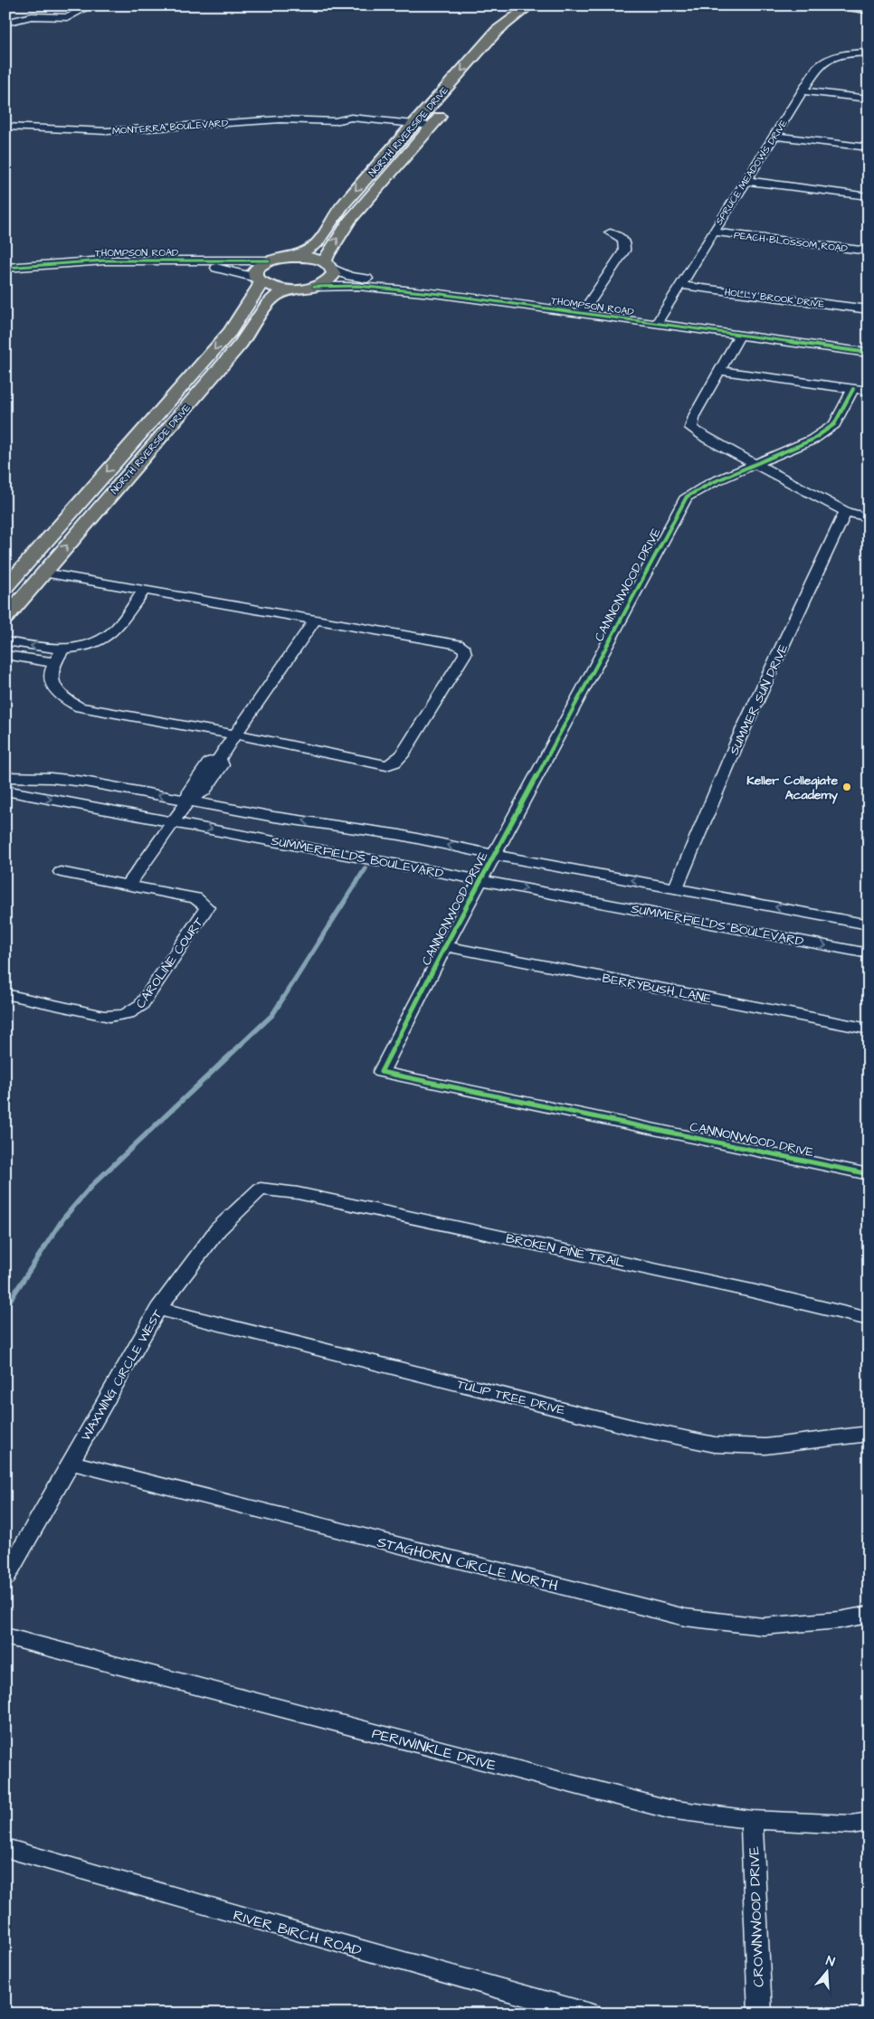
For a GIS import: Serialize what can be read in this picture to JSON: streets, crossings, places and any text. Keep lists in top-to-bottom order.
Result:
{
  "streets": {
    "main road": ["NORTH RIVERSIDE DRIVE"],
    "street": [
      "MONTERRA BOULEVARD",
      "SPRUCE MEADOWS DRIVE",
      "PEACH BLOSSOM ROAD",
      "THOMPSON ROAD",
      "HOLLY BROOK DRIVE",
      "CANNONWOOD DRIVE",
      "SUMMER SUN DRIVE",
      "SUMMERFIELDS BOULEVARD",
      "CAROLINE COURT",
      "BERRYBUSH LANE",
      "BROKEN PINE TRAIL",
      "WAXWING CIRCLE WEST",
      "TULIP TREE DRIVE",
      "STAGHORN CIRCLE NORTH",
      "PERIWINKLE DRIVE",
      "CROWNWOOD DRIVE",
      "RIVER BIRCH ROAD"
    ]
  },
  "crossings": [
    ["MONTERRA BOULEVARD", "NORTH RIVERSIDE DRIVE"],
    ["NORTH RIVERSIDE DRIVE", "THOMPSON ROAD"],
    ["SPRUCE MEADOWS DRIVE", "PEACH BLOSSOM ROAD"],
    ["SPRUCE MEADOWS DRIVE", "THOMPSON ROAD"],
    ["SPRUCE MEADOWS DRIVE", "HOLLY BROOK DRIVE"],
    ["CANNONWOOD DRIVE", "SUMMERFIELDS BOULEVARD"],
    ["CANNONWOOD DRIVE", "BERRYBUSH LANE"],
    ["SUMMER SUN DRIVE", "SUMMERFIELDS BOULEVARD"],
    ["BROKEN PINE TRAIL", "WAXWING CIRCLE WEST"],
    ["WAXWING CIRCLE WEST", "TULIP TREE DRIVE"],
    ["WAXWING CIRCLE WEST", "STAGHORN CIRCLE NORTH"],
    ["PERIWINKLE DRIVE", "CROWNWOOD DRIVE"]
  ],
  "places": ["Keller Collegiate Academy"],
  "north": "top"
}
